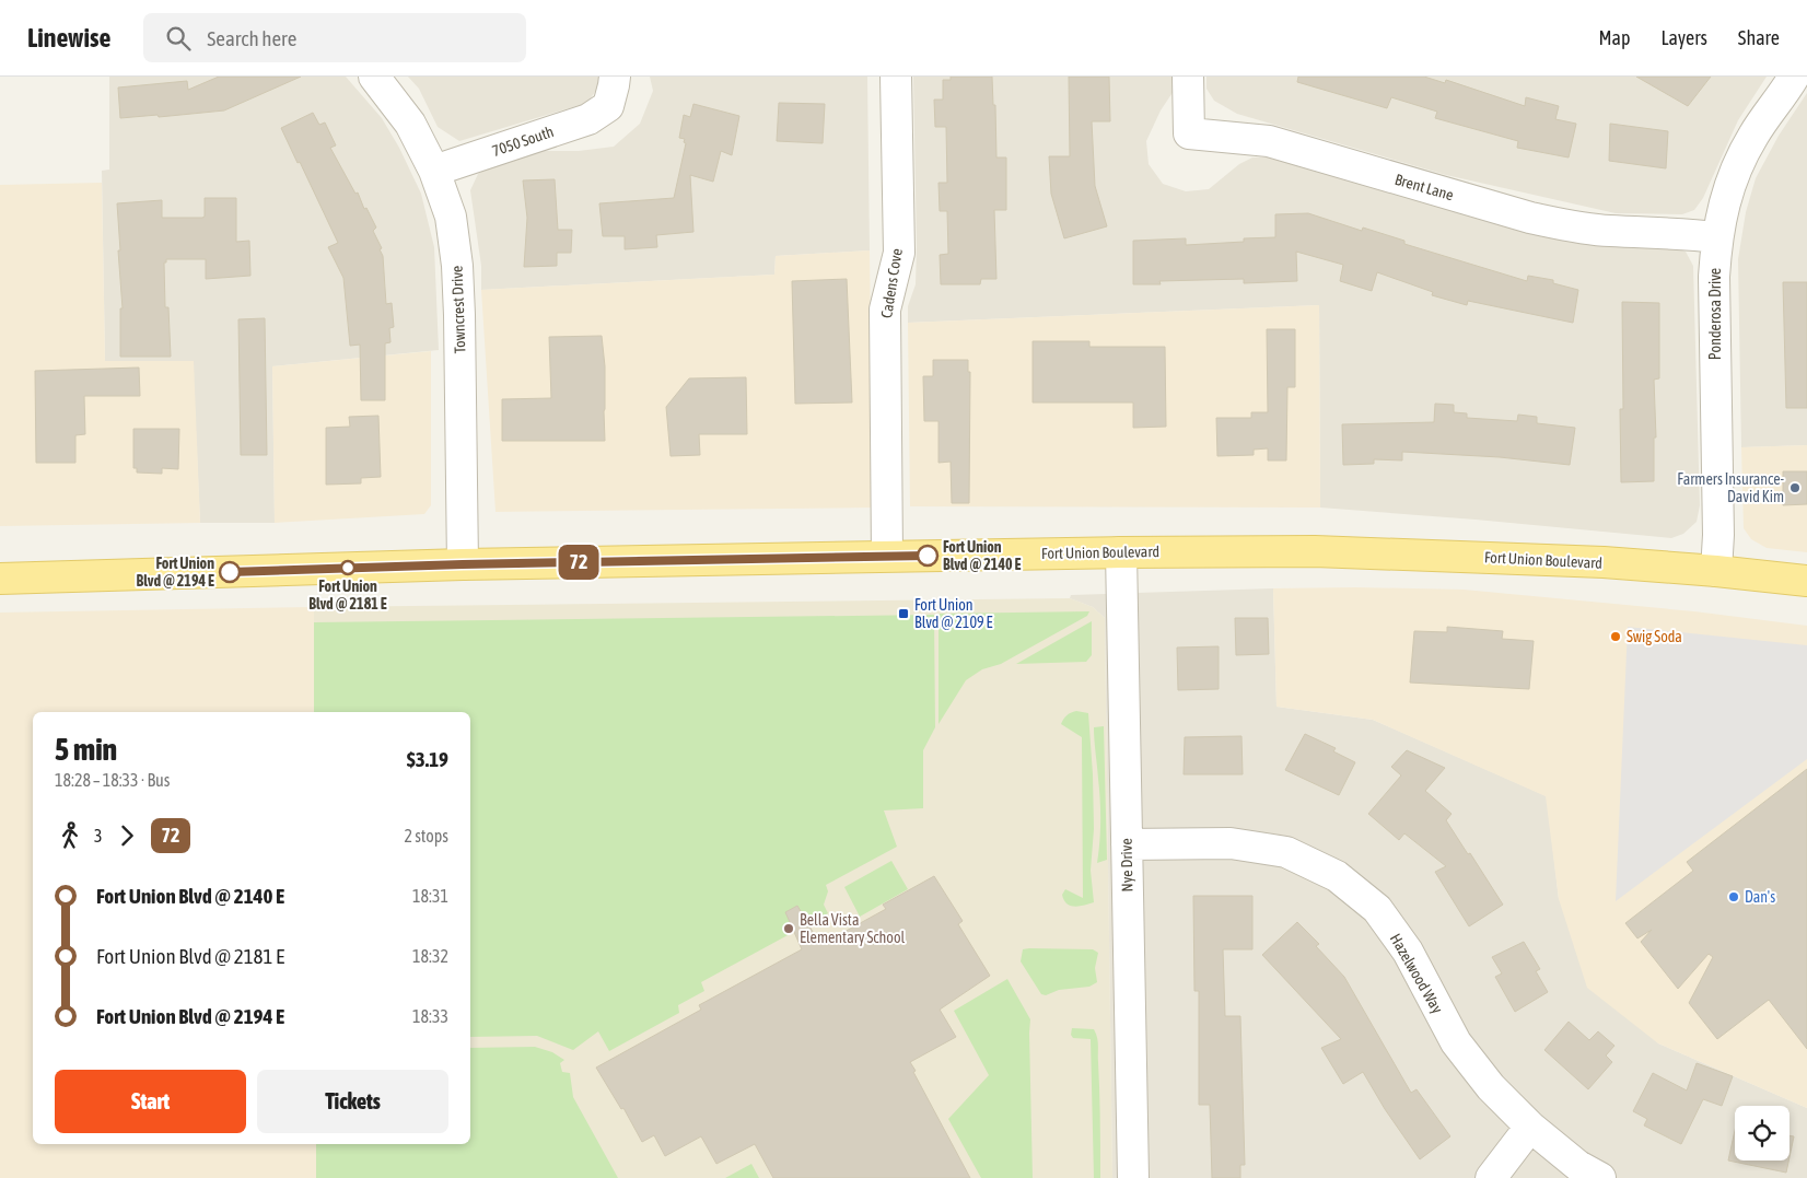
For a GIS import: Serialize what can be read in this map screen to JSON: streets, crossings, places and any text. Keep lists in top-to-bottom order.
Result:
{
  "streets": {
    "main road": ["Fort Union Boulevard"],
    "street": [
      "7050 South",
      "Brent Lane",
      "Cadens Cove",
      "Towncrest Drive",
      "Ponderosa Drive",
      "Nye Drive",
      "Hazelwood Way"
    ]
  },
  "crossings": [
    ["7050 South", "Towncrest Drive"],
    ["Brent Lane", "Ponderosa Drive"],
    ["Cadens Cove", "Fort Union Boulevard"],
    ["Towncrest Drive", "Fort Union Boulevard"],
    ["Ponderosa Drive", "Fort Union Boulevard"],
    ["Fort Union Boulevard", "Nye Drive"],
    ["Nye Drive", "Hazelwood Way"]
  ],
  "places": {
    "other": [
      "Farmers Insurance- David Kim",
      "Fort Union Blvd @ 2140 E",
      "Fort Union Blvd @ 2181 E",
      "Fort Union Blvd @ 2194 E",
      "Swig Soda",
      "Dan's",
      "Bella Vista Elementary School"
    ],
    "transit": ["Fort Union Blvd @ 2109 E"]
  },
  "lines": ["bus line 72"],
  "page": {
    "header": "Linewise",
    "search": "Search here",
    "nav": ["Map", "Layers", "Share"],
    "on_map": "72",
    "heading": ["5 min", "18:28 – 18:33 · Bus", "$3.19"],
    "legs": ["3", "72", "2 stops"],
    "list": [
      {
        "name": "Fort Union Blvd @ 2140 E",
        "value": "18:31"
      },
      {
        "name": "Fort Union Blvd @ 2181 E",
        "value": "18:32"
      },
      {
        "name": "Fort Union Blvd @ 2194 E",
        "value": "18:33"
      }
    ],
    "buttons": ["Start", "Tickets"]
  }
}
